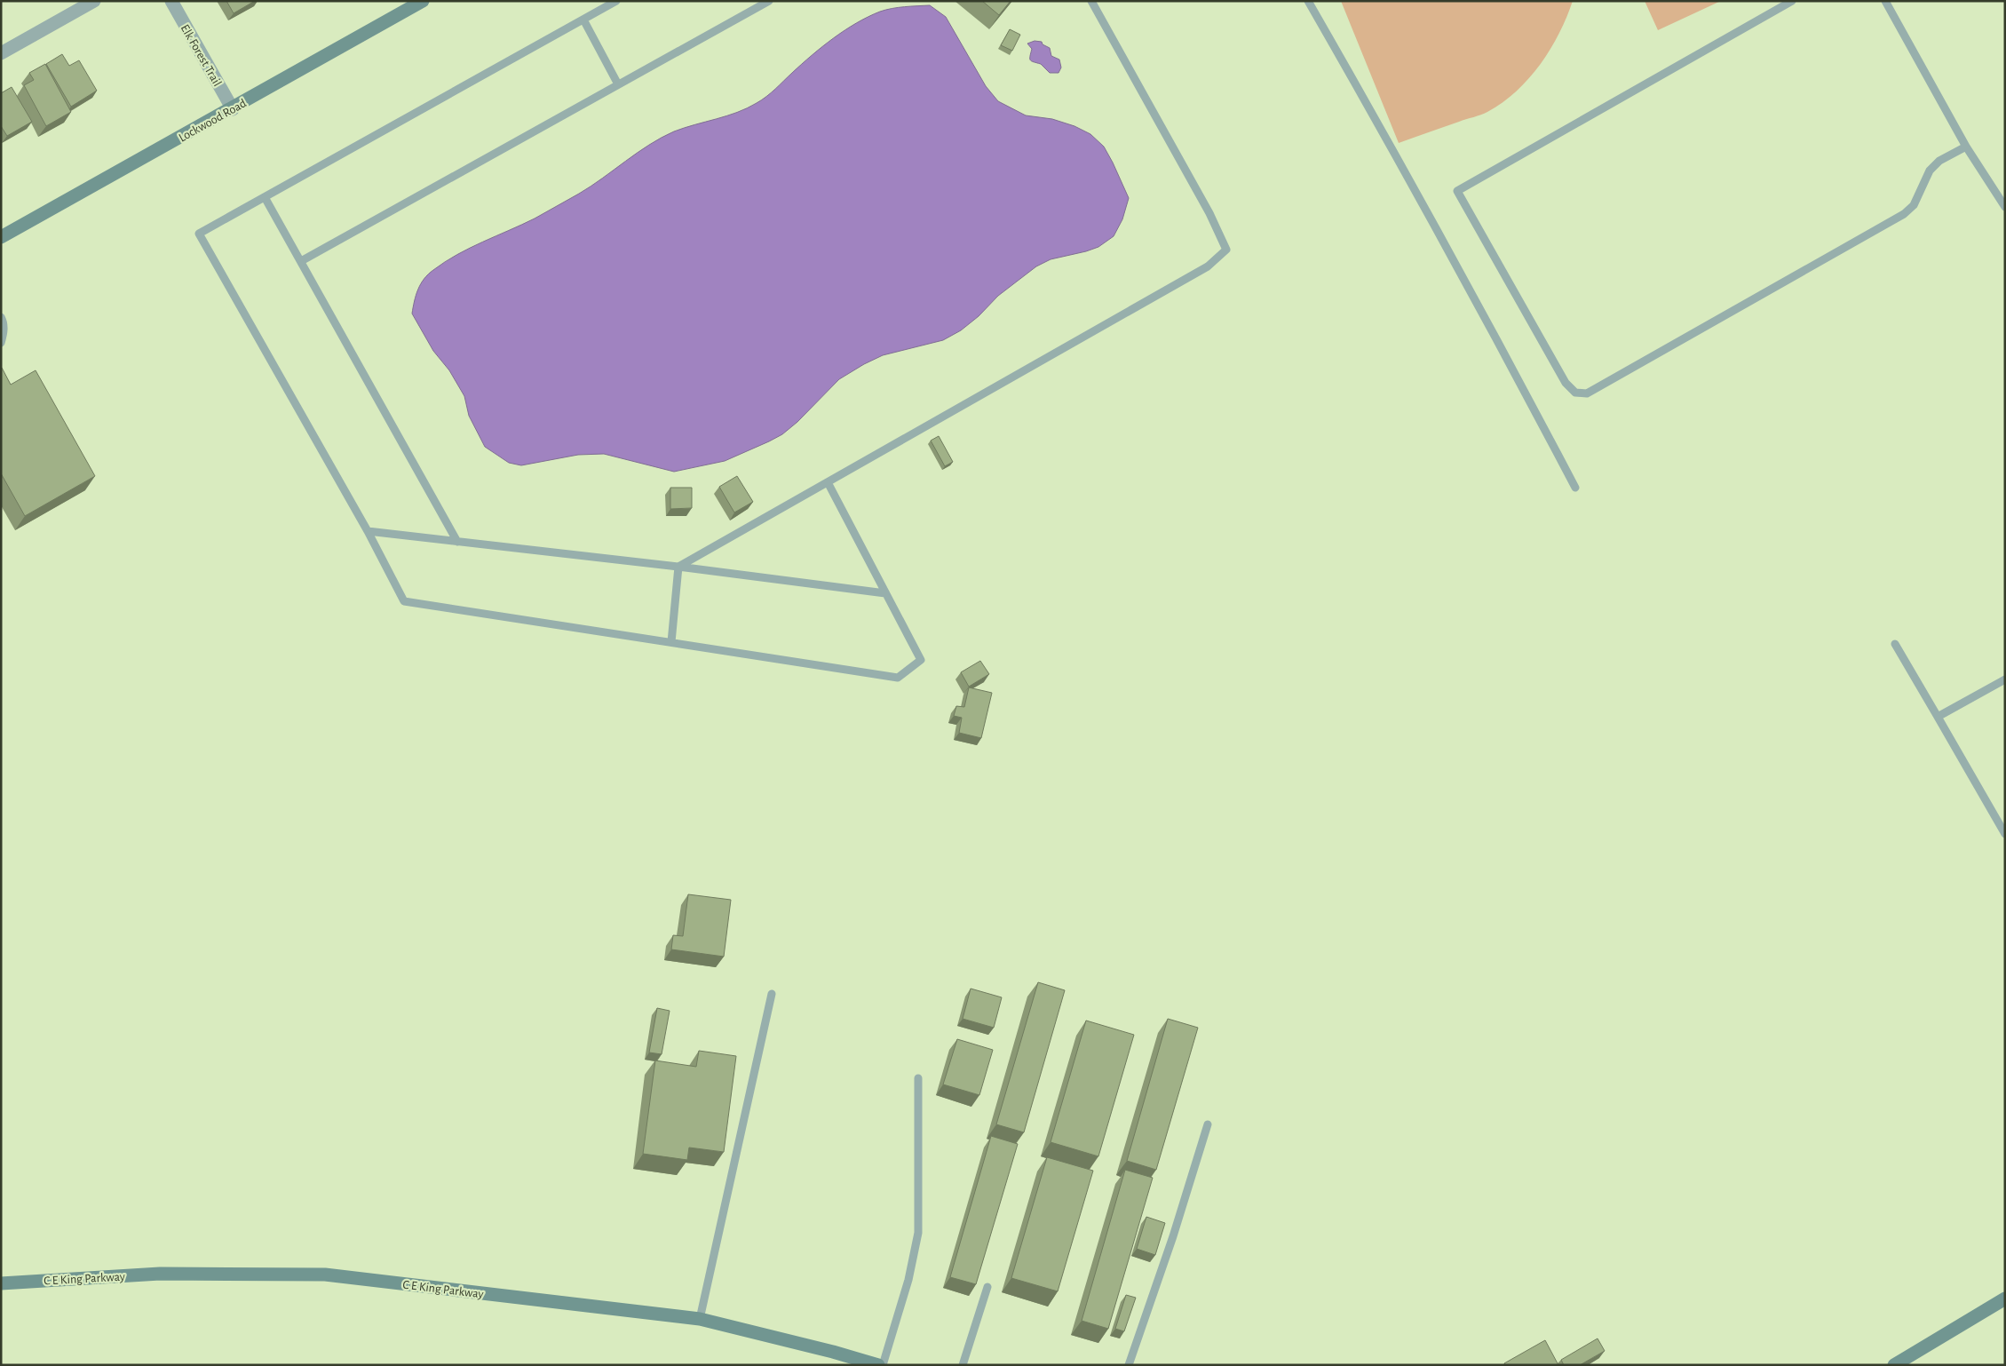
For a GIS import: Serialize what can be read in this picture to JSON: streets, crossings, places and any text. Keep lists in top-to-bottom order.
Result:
{
  "streets": {
    "main road": ["Lockwood Road", "C E King Parkway"],
    "street": ["Elk Forest Trail"]
  },
  "crossings": [
    ["Elk Forest Trail", "Lockwood Road"]
  ]
}
